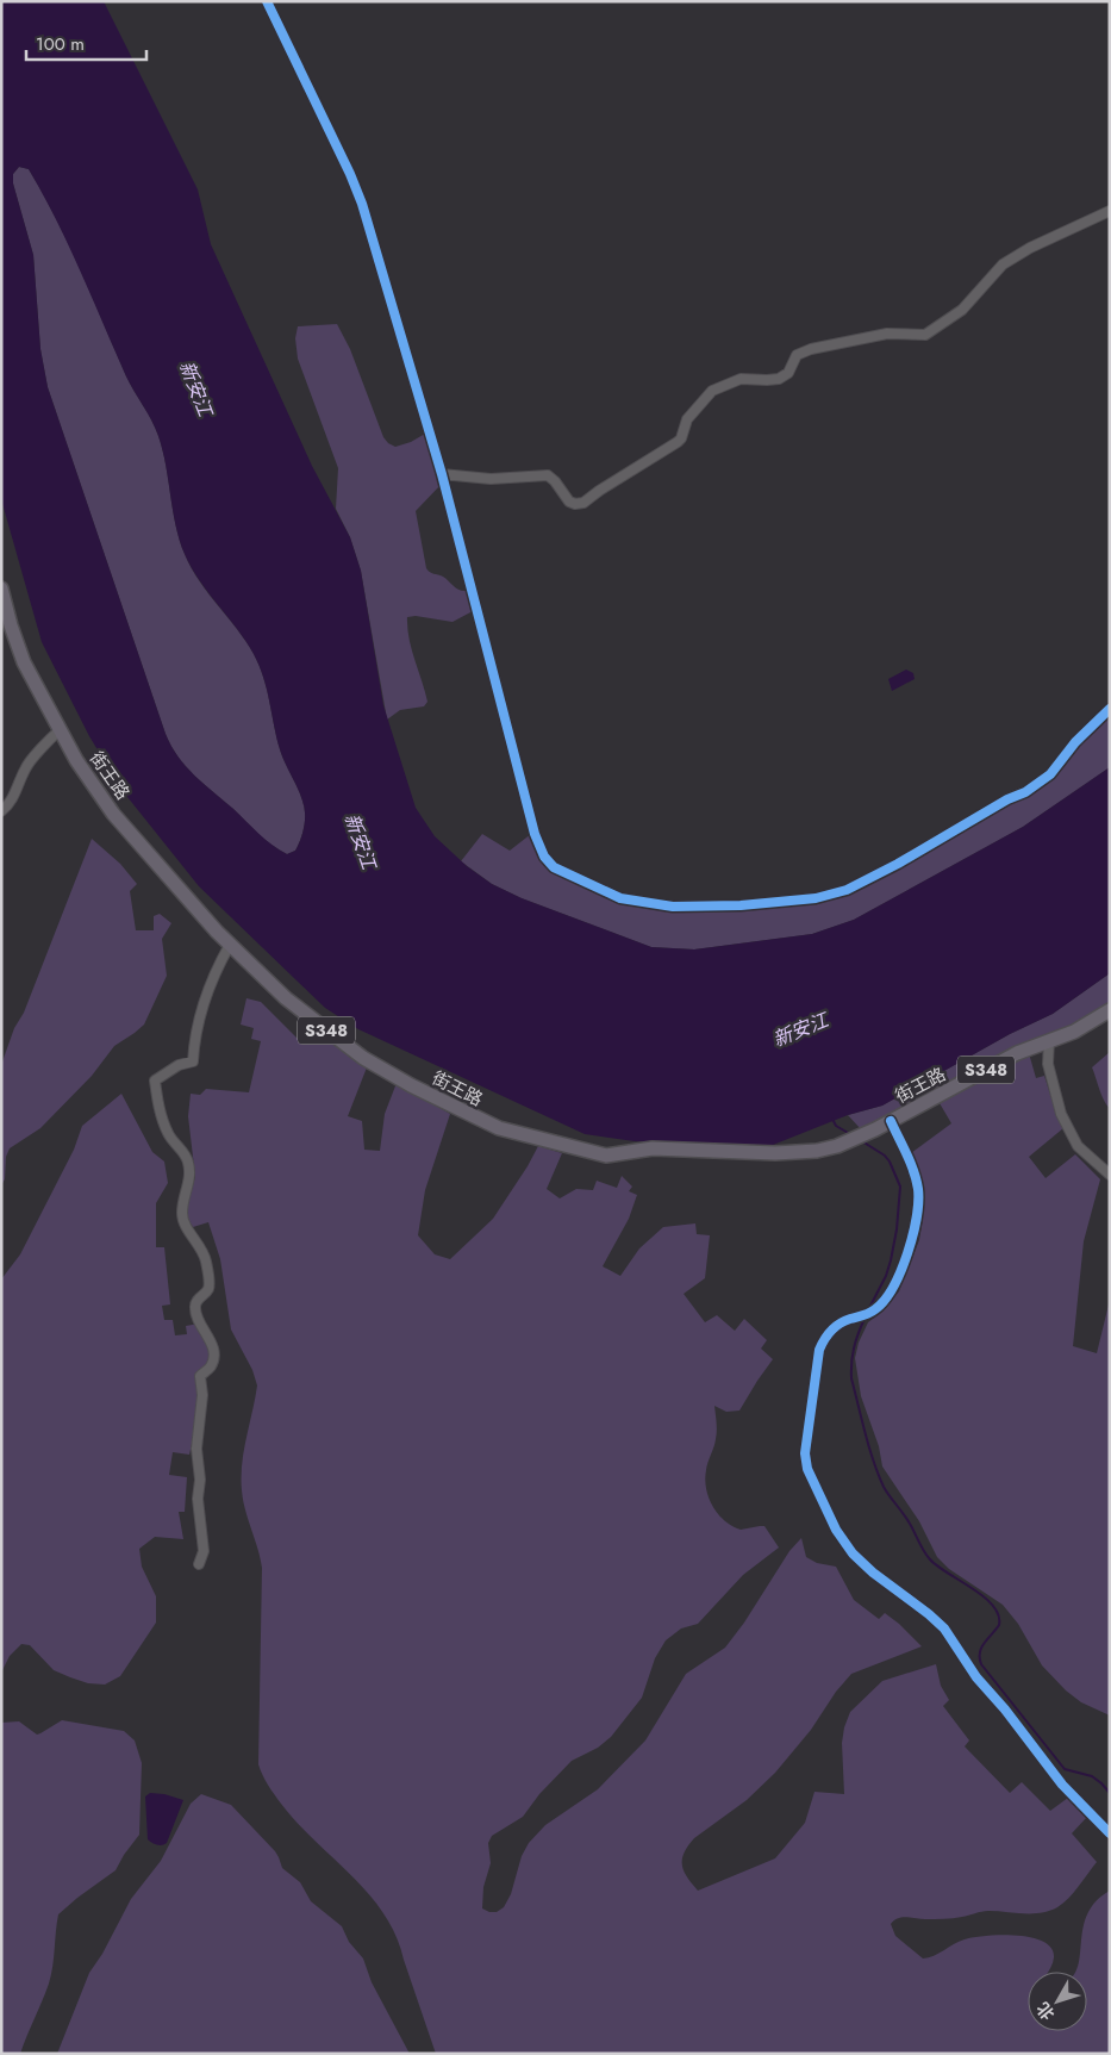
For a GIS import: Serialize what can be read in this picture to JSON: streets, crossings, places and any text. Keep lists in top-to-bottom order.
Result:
{
  "streets": {
    "main road": ["街王路", "S348"]
  },
  "water": ["新安江"],
  "scale_bar": "100 m",
  "north": "bottom left"
}
